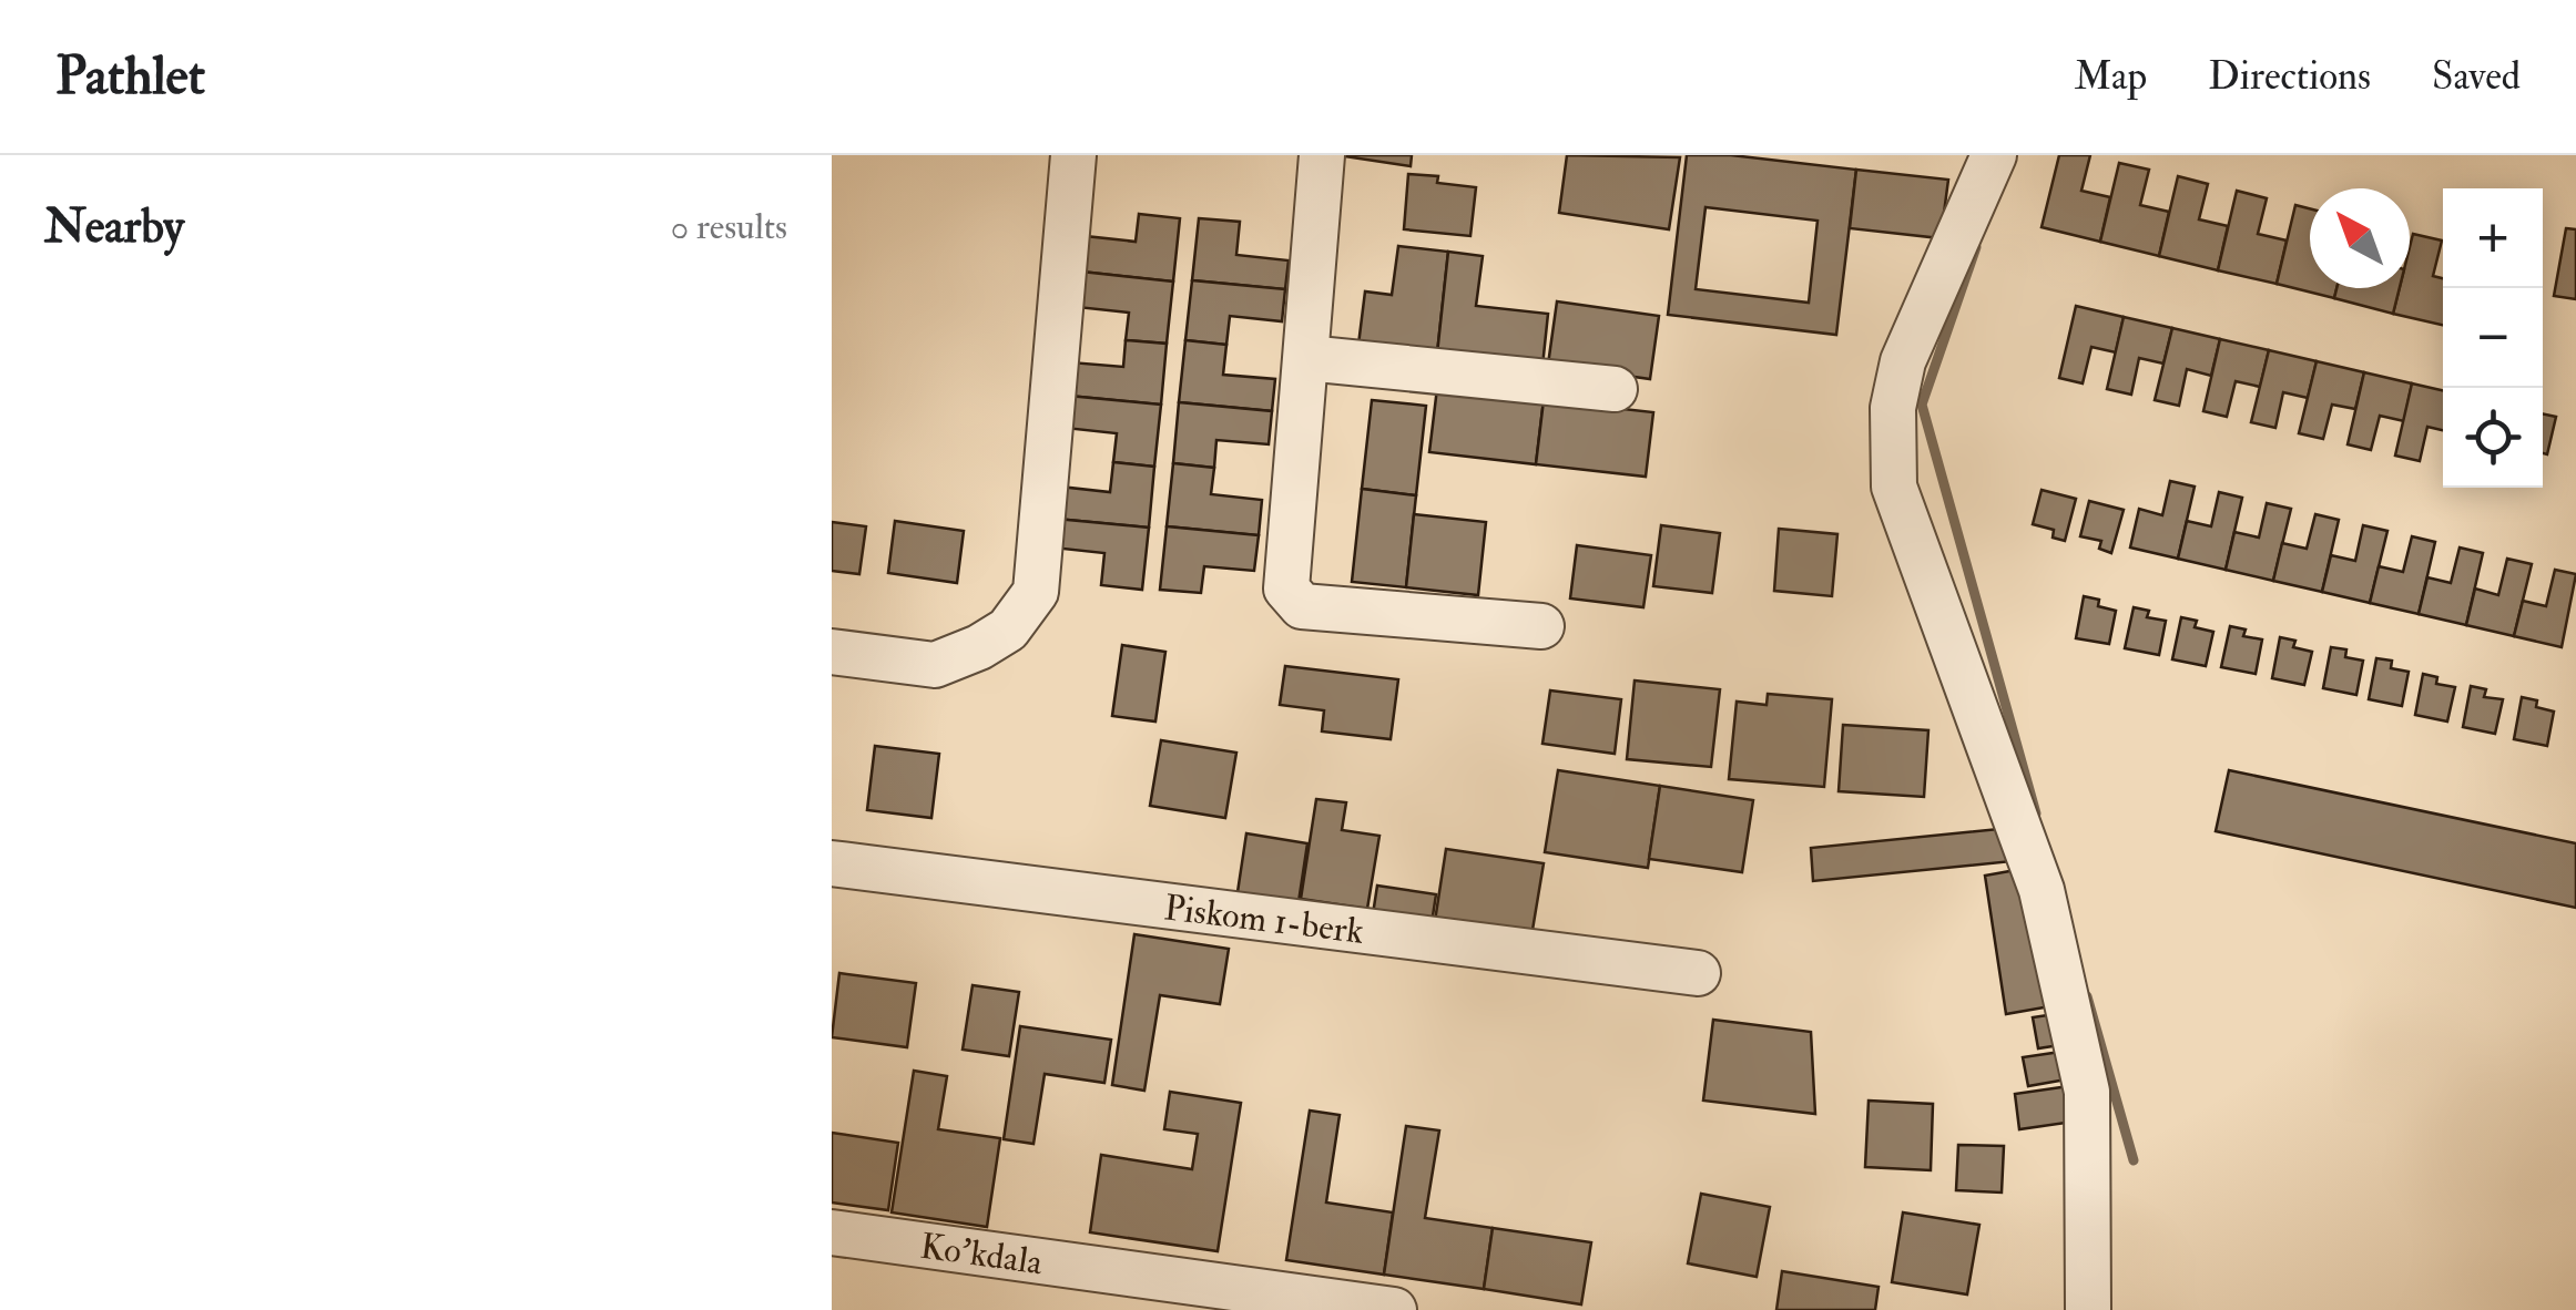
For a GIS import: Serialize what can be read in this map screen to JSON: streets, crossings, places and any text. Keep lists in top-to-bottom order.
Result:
{
  "streets": {
    "street": ["Piskom 1-berk", "Ko'kdala"]
  },
  "north": "top left",
  "page": {
    "header": "Pathlet",
    "nav": ["Map", "Directions", "Saved"],
    "heading": ["Nearby", "0 results"],
    "map_buttons": ["+", "−"]
  }
}
